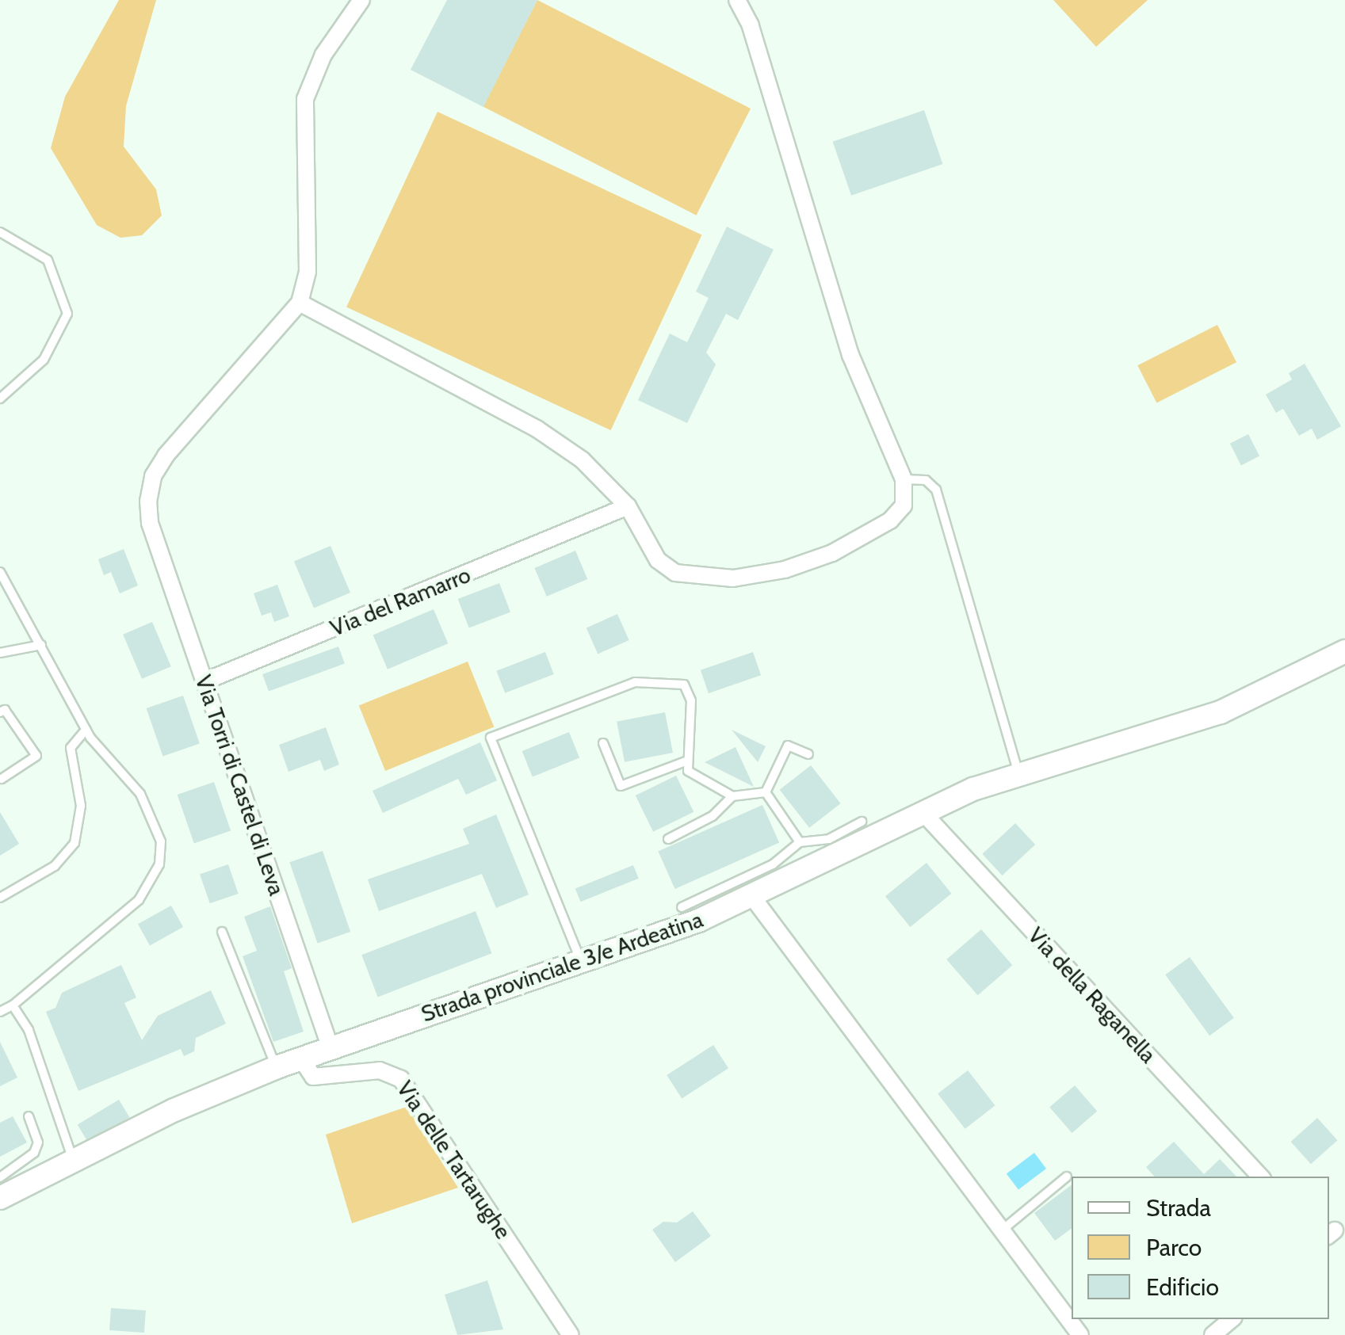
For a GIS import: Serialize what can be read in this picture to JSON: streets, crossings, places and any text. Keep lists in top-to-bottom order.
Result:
{
  "streets": {
    "main road": ["Strada provinciale 3/e Ardeatina"],
    "street": [
      "Via del Ramarro",
      "Via Torri di Castel di Leva",
      "Via della Raganella",
      "Via delle Tartarughe"
    ]
  },
  "crossings": [
    ["Via del Ramarro", "Via Torri di Castel di Leva"],
    ["Via Torri di Castel di Leva", "Strada provinciale 3/e Ardeatina"],
    ["Strada provinciale 3/e Ardeatina", "Via della Raganella"],
    ["Strada provinciale 3/e Ardeatina", "Via delle Tartarughe"]
  ],
  "legend": ["Strada", "Parco", "Edificio"]
}
